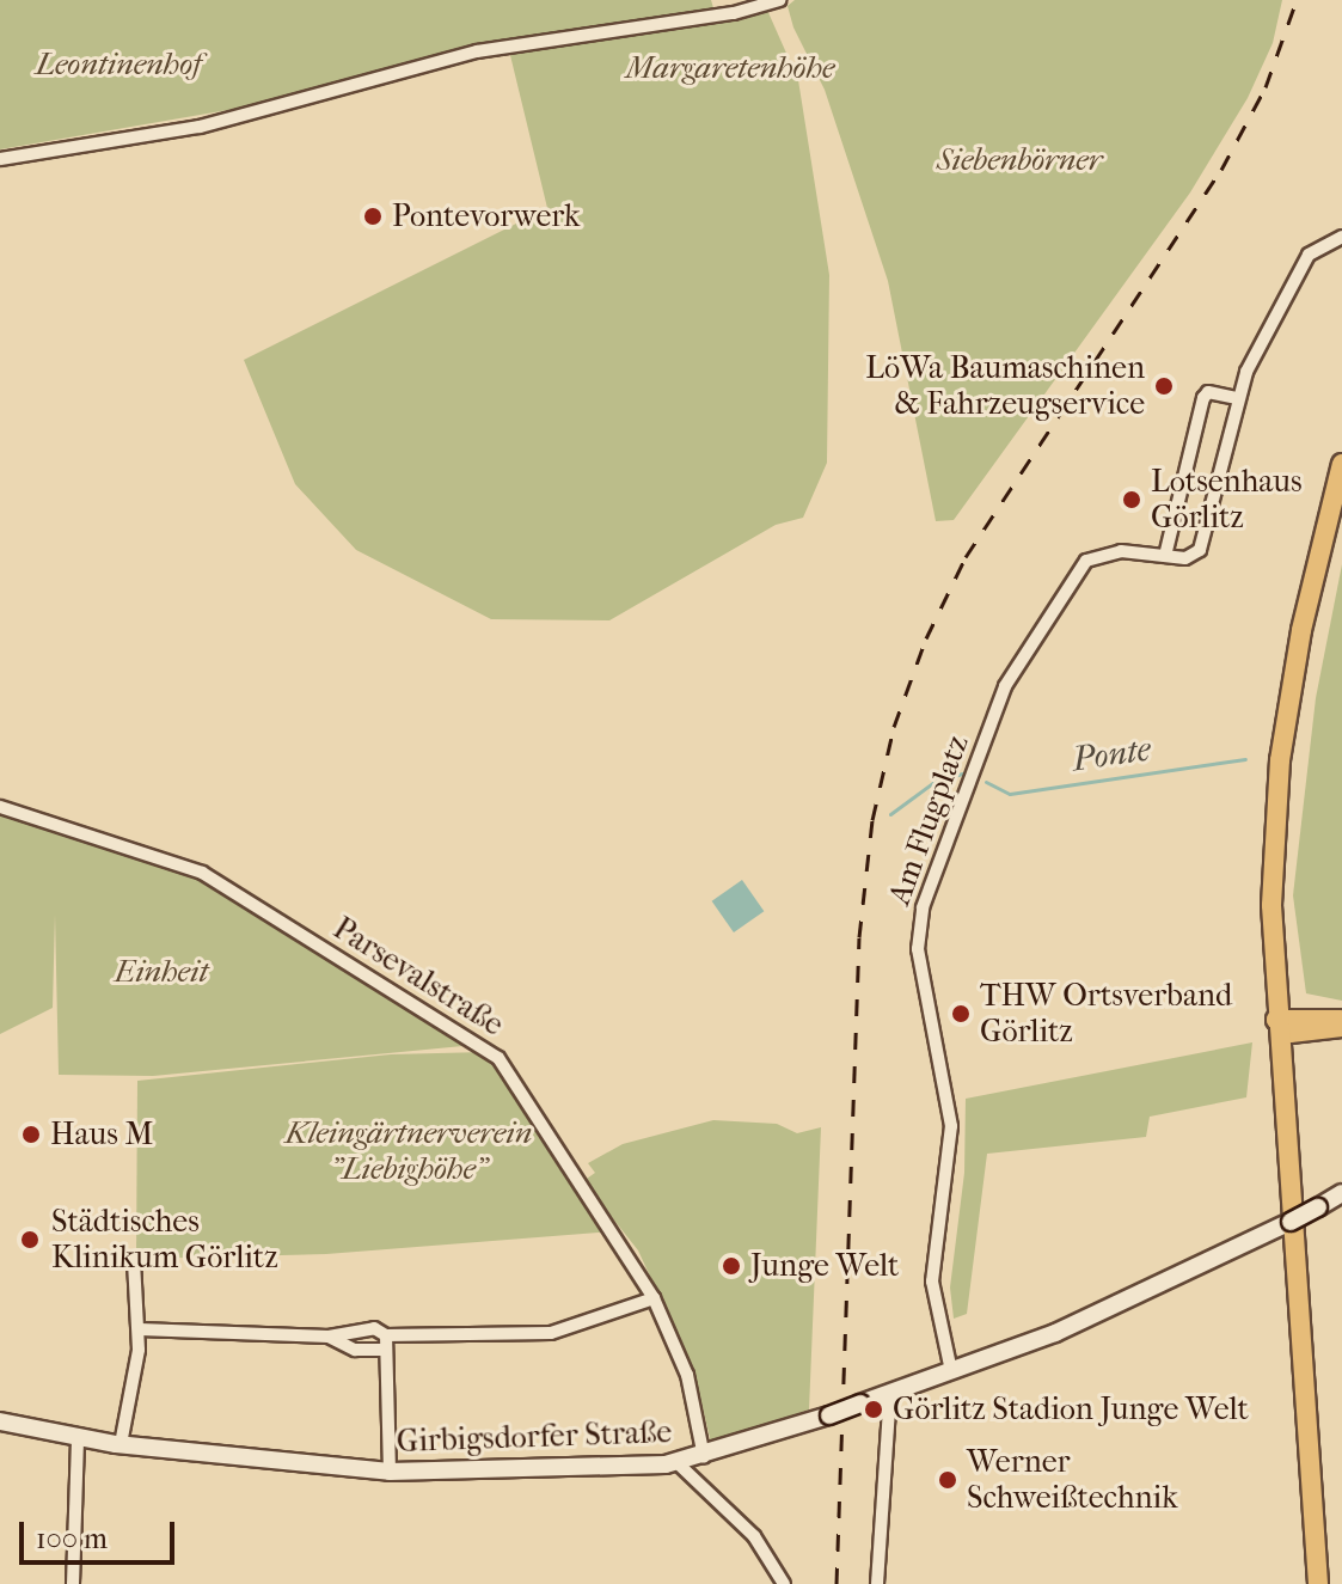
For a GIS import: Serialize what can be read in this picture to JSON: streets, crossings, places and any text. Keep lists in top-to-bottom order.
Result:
{
  "streets": {
    "street": ["Am Flugplatz", "Parsevalstraße", "Girbigsdorfer Straße"]
  },
  "crossings": [
    ["Am Flugplatz", "Girbigsdorfer Straße"],
    ["Parsevalstraße", "Girbigsdorfer Straße"]
  ],
  "water": ["Ponte"],
  "parks": [
    "Leontinenhof",
    "Margaretenhöhe",
    "Siebenbörner",
    "Einheit",
    "Kleingärtnerverein \"Liebighöhe\""
  ],
  "places": [
    "Pontevorwerk",
    "LöWa Baumaschinen & Fahrzeugservice",
    "Lotsenhaus Görlitz",
    "THW Ortsverband Görlitz",
    "Haus M",
    "Städtisches Klinikum Görlitz",
    "Junge Welt",
    "Görlitz Stadion Junge Welt",
    "Werner Schweißtechnik"
  ],
  "scale_bar": "100 m"
}
